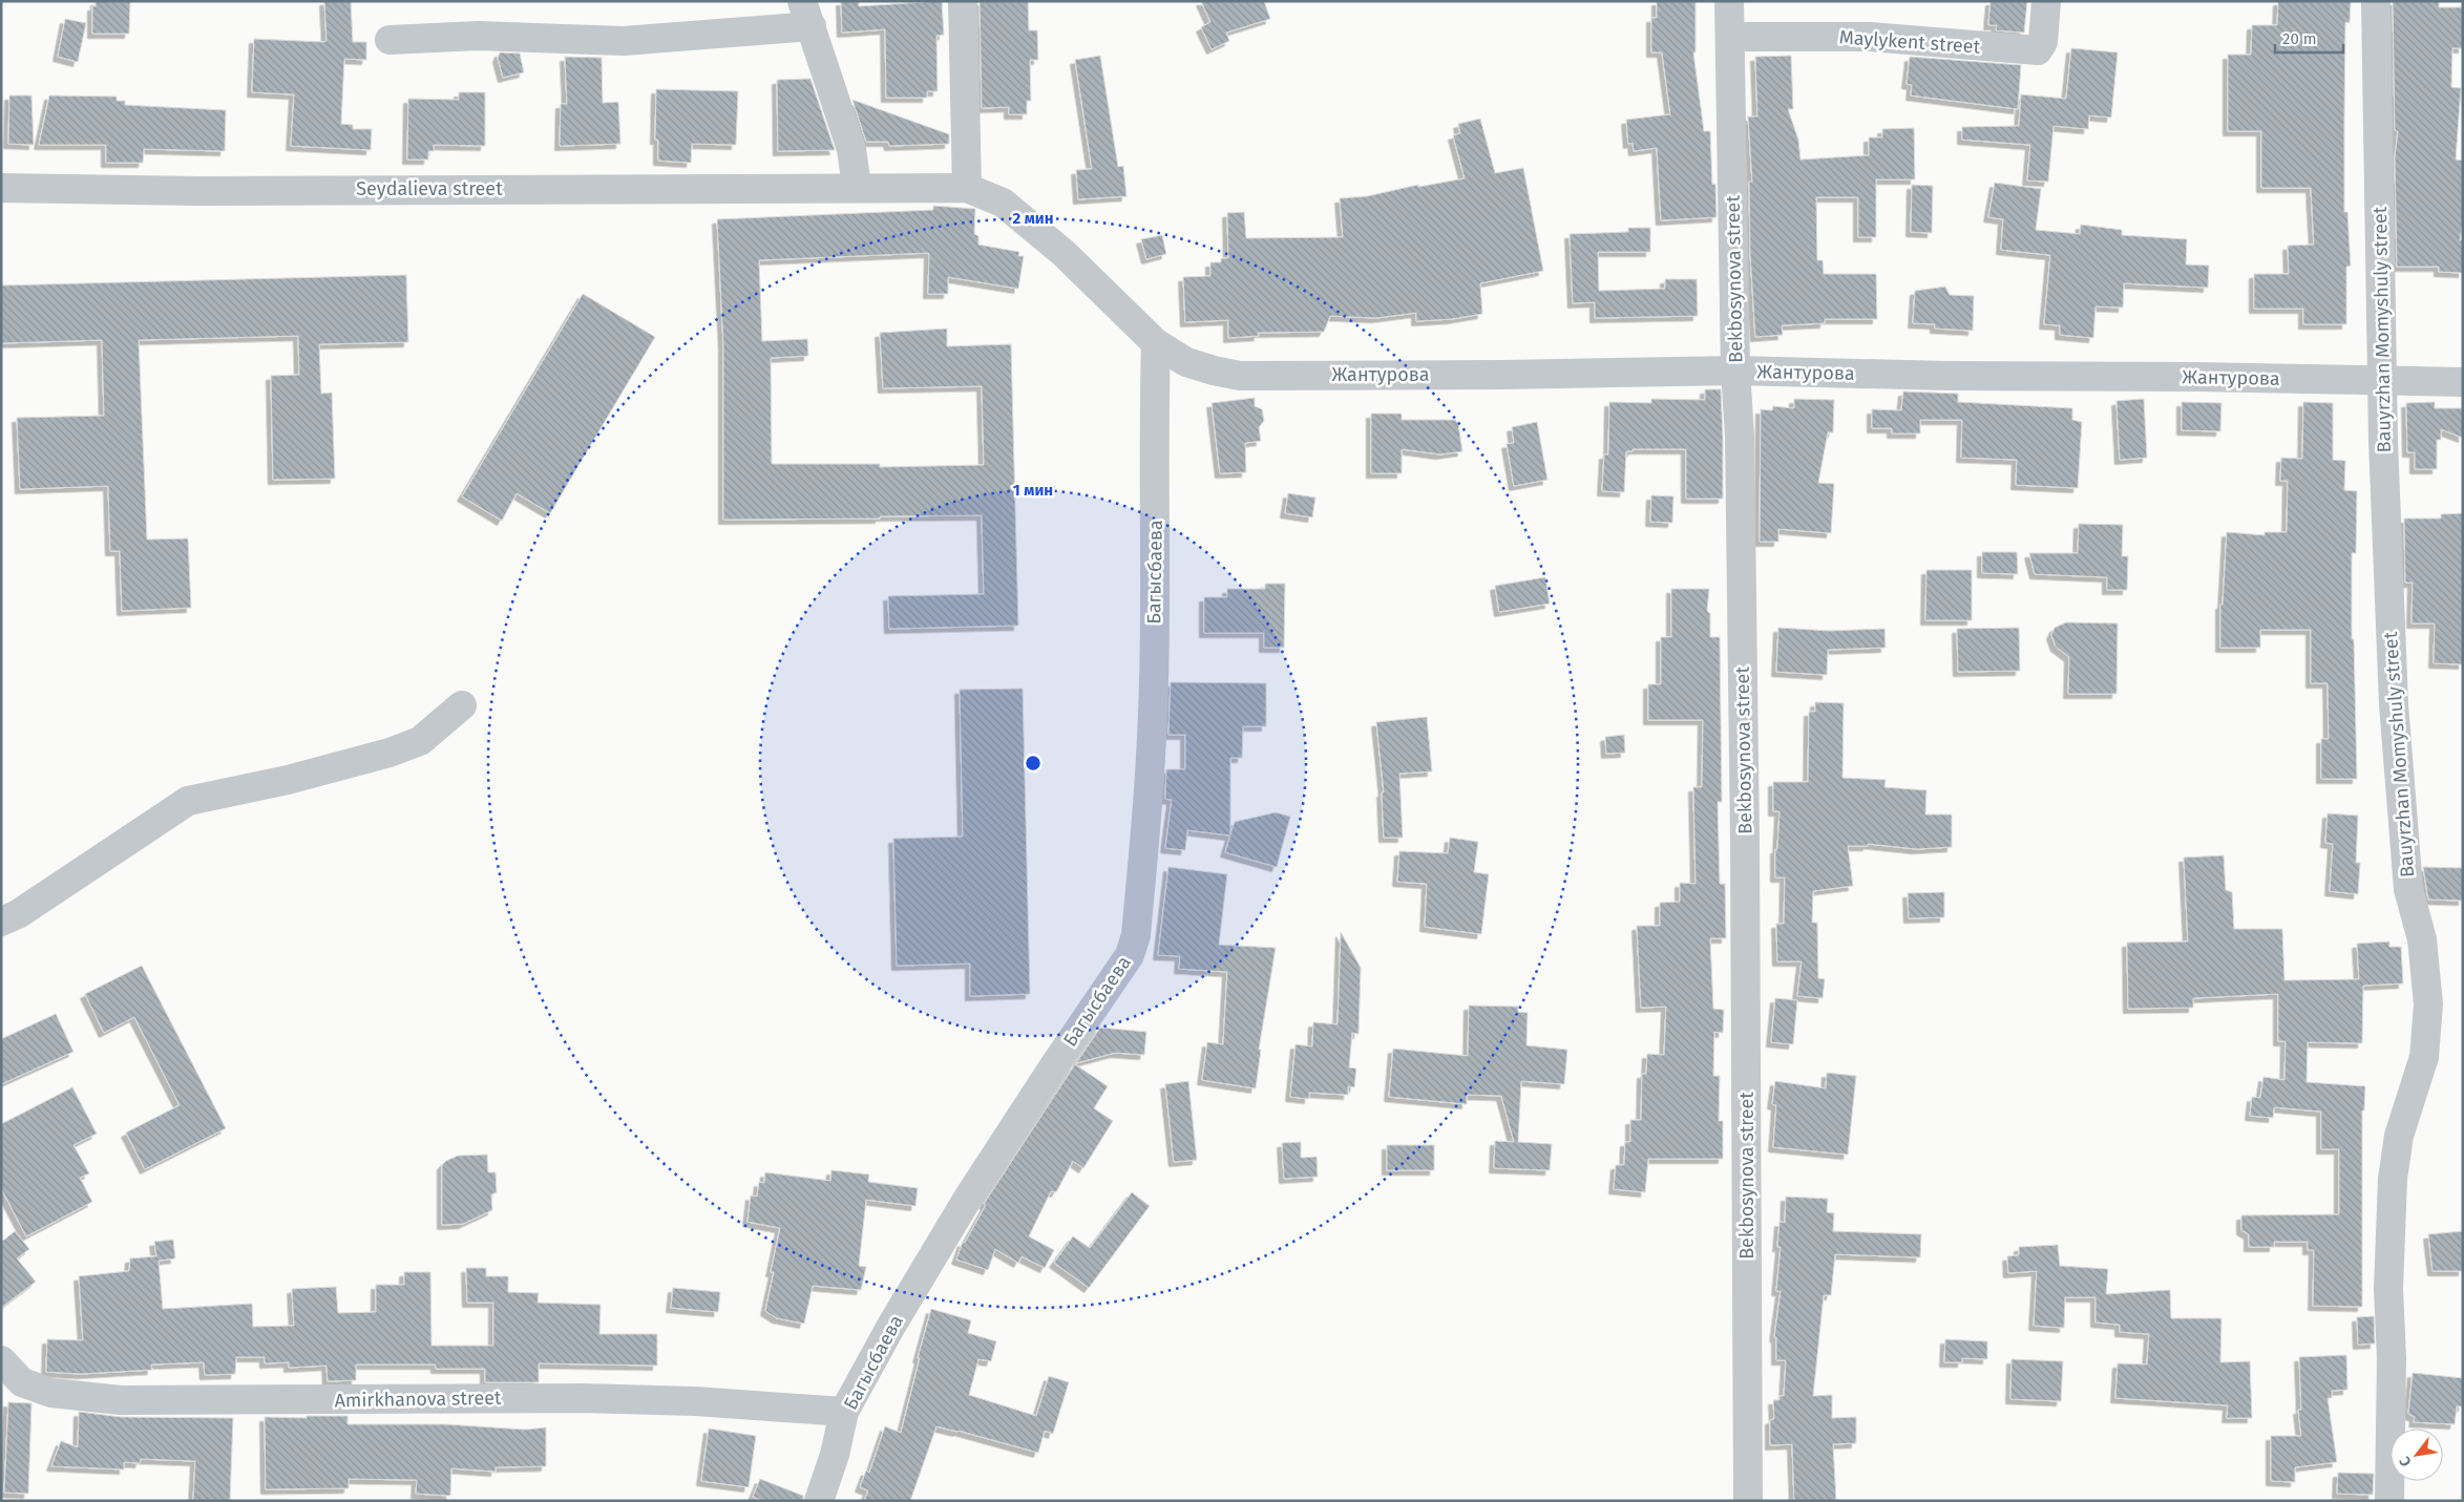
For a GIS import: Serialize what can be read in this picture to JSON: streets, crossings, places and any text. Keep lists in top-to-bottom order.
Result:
{
  "streets": {
    "street": [
      "Maylykent street",
      "Seydalieva street",
      "Bekbosynova street",
      "Bauyrzhan Momyshuly street",
      "Жантурова",
      "Багысбаева",
      "Amirkhanova street"
    ]
  },
  "crossings": [
    ["Maylykent street", "Bekbosynova street"],
    ["Seydalieva street", "Жантурова"],
    ["Seydalieva street", "Багысбаева"],
    ["Bekbosynova street", "Жантурова"],
    ["Bauyrzhan Momyshuly street", "Жантурова"],
    ["Жантурова", "Багысбаева"],
    ["Багысбаева", "Amirkhanova street"]
  ],
  "scale_bar": "20 m",
  "north": "bottom left",
  "rings": ["2 мин", "1 мин"]
}
